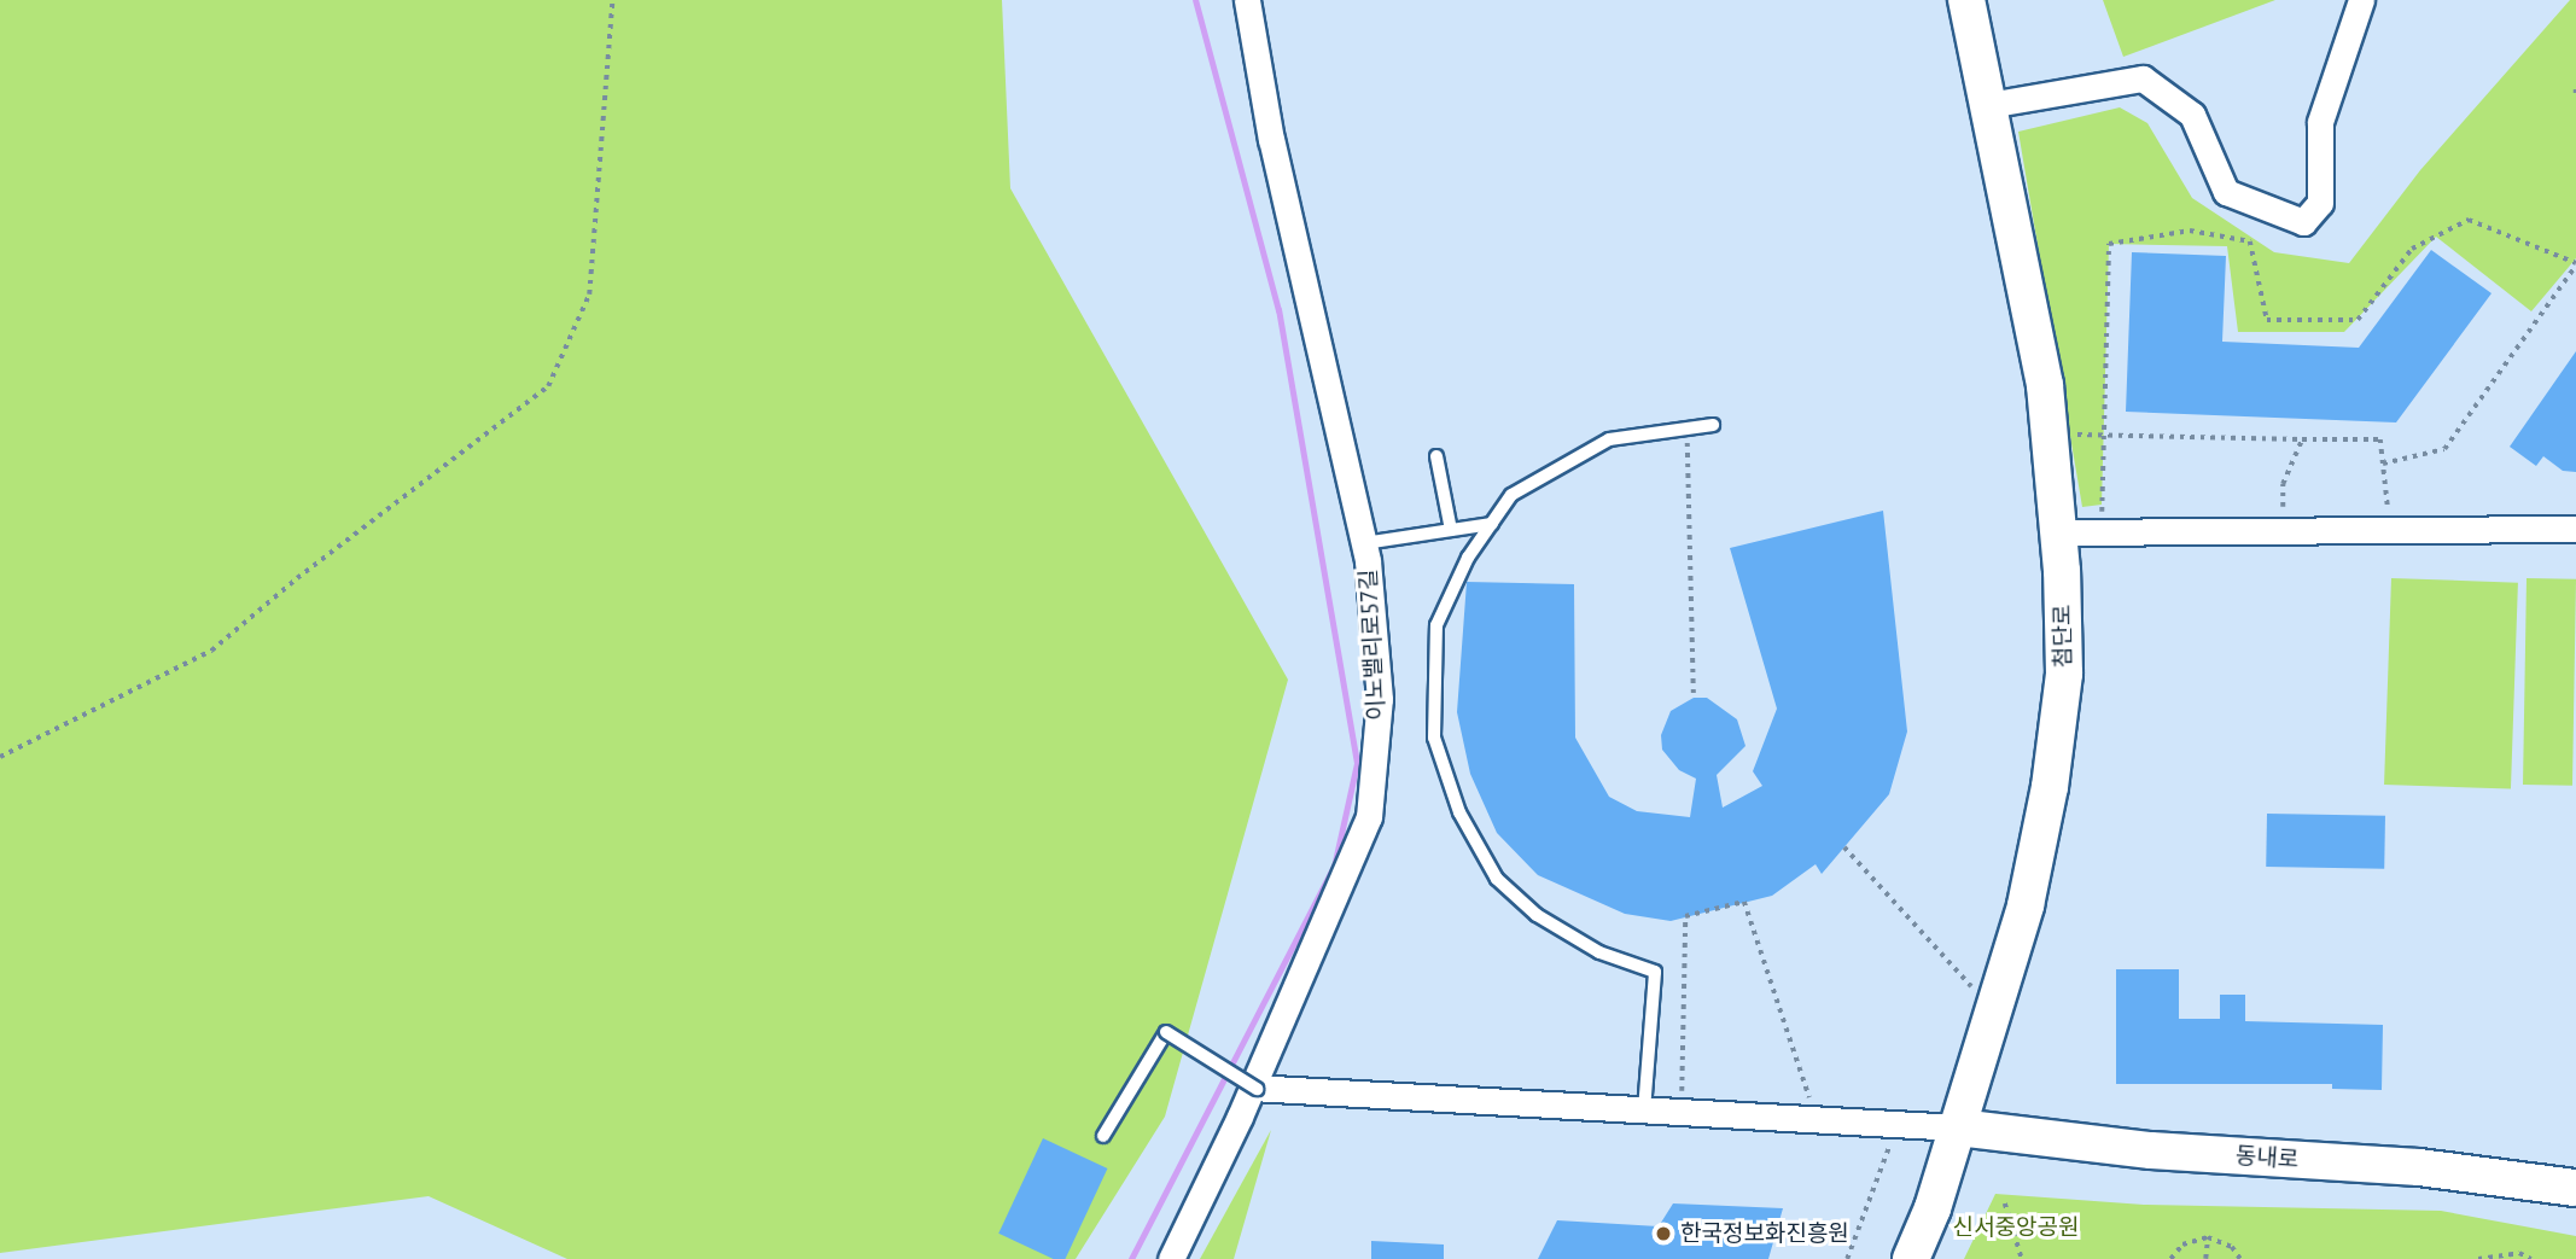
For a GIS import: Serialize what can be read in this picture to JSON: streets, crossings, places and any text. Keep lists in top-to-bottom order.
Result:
{
  "streets": {
    "street": ["첨단로", "이노밸리로57길", "동내로"]
  },
  "crossings": [
    ["첨단로", "동내로"]
  ],
  "parks": ["신서중앙공원"],
  "places": ["한국정보화진흥원"]
}
